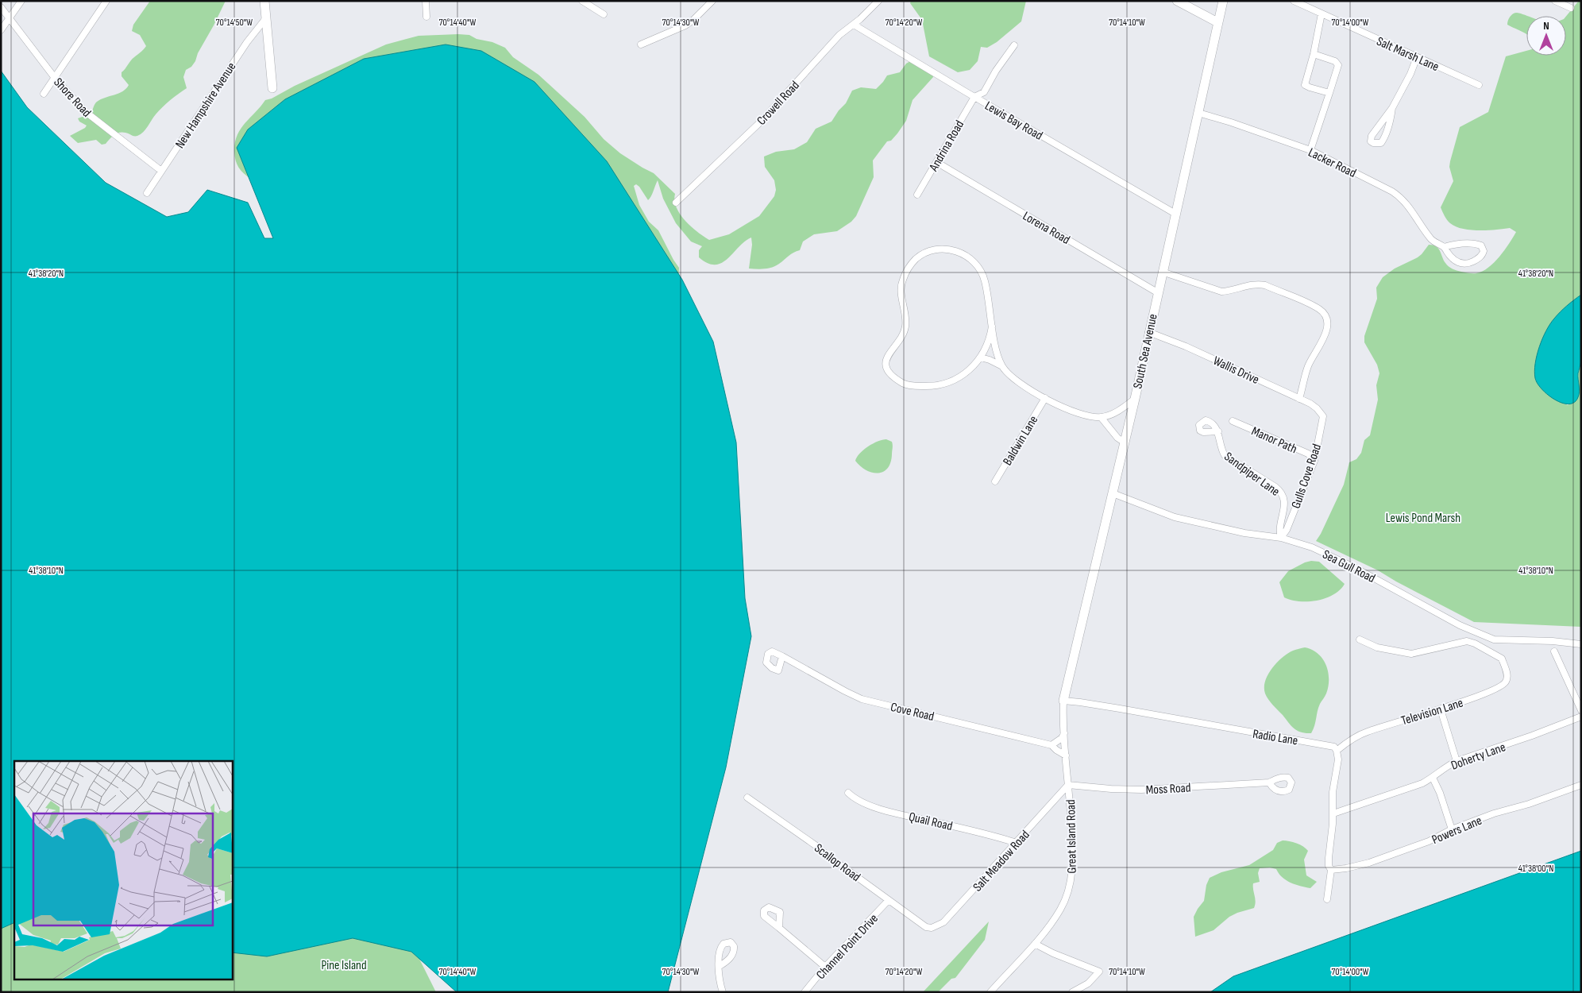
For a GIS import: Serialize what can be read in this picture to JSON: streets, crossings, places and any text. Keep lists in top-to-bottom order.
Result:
{
  "streets": {
    "street": [
      "Salt Marsh Lane",
      "Shore Road",
      "Crowell Road",
      "New Hampshire Avenue",
      "Lewis Bay Road",
      "Andrina Road",
      "Lacker Road",
      "Lorena Road",
      "South Sea Avenue",
      "Wallis Drive",
      "Manor Path",
      "Baldwin Lane",
      "Sandpiper Lane",
      "Gulls Cove Road",
      "Sea Gull Road",
      "Cove Road",
      "Television Lane",
      "Radio Lane",
      "Doherty Lane",
      "Moss Road",
      "Quail Road",
      "Powers Lane",
      "Great Island Road",
      "Salt Meadow Road",
      "Scallop Road",
      "Channel Point Drive"
    ]
  },
  "crossings": [
    ["Shore Road", "New Hampshire Avenue"],
    ["Crowell Road", "Lewis Bay Road"],
    ["Lewis Bay Road", "Andrina Road"],
    ["Lewis Bay Road", "South Sea Avenue"],
    ["Andrina Road", "Lorena Road"],
    ["Lacker Road", "South Sea Avenue"],
    ["Lorena Road", "South Sea Avenue"],
    ["South Sea Avenue", "Wallis Drive"],
    ["South Sea Avenue", "Sea Gull Road"],
    ["South Sea Avenue", "Radio Lane"],
    ["South Sea Avenue", "Great Island Road"],
    ["Wallis Drive", "Gulls Cove Road"],
    ["Manor Path", "Gulls Cove Road"],
    ["Sandpiper Lane", "Gulls Cove Road"],
    ["Sandpiper Lane", "Sea Gull Road"],
    ["Gulls Cove Road", "Sea Gull Road"],
    ["Cove Road", "Great Island Road"],
    ["Television Lane", "Radio Lane"],
    ["Radio Lane", "Great Island Road"],
    ["Moss Road", "Great Island Road"],
    ["Moss Road", "Salt Meadow Road"],
    ["Quail Road", "Salt Meadow Road"],
    ["Great Island Road", "Salt Meadow Road"],
    ["Salt Meadow Road", "Scallop Road"],
    ["Scallop Road", "Channel Point Drive"]
  ],
  "parks": ["Lewis Pond Marsh", "Pine Island"],
  "north": "top",
  "coordinates": [
    "70°14'50\"W",
    "70°14'40\"W",
    "70°14'30\"W",
    "70°14'20\"W",
    "70°14'10\"W",
    "70°14'00\"W",
    "41°38'20\"N",
    "41°38'10\"N",
    "41°38'00\"N"
  ]
}
